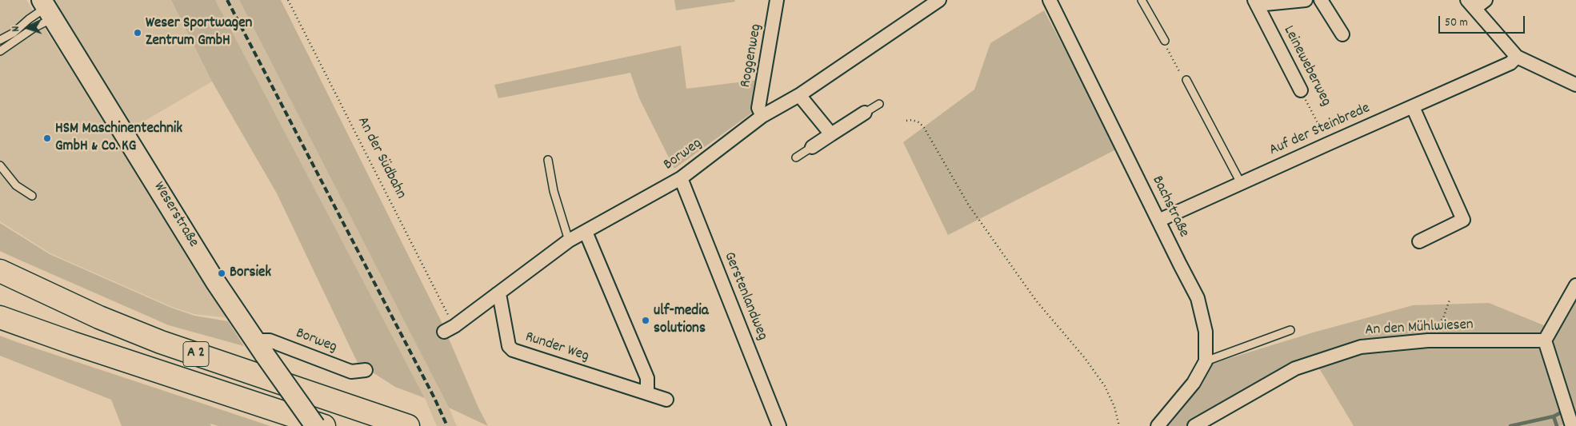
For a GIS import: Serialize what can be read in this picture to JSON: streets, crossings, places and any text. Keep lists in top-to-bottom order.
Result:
{
  "streets": {
    "highway": ["A 2"],
    "street": [
      "Roggenweg",
      "Leineweberweg",
      "Auf der Steinbrede",
      "Borweg",
      "Bachstraße",
      "Weserstraße",
      "Gerstenlandweg",
      "An den Mühlwiesen",
      "Runder Weg"
    ],
    "path": ["An der Südbahn"]
  },
  "crossings": [
    ["Roggenweg", "Borweg"],
    ["Leineweberweg", "Auf der Steinbrede"],
    ["Auf der Steinbrede", "Bachstraße"],
    ["Borweg", "An der Südbahn"],
    ["Borweg", "Weserstraße"],
    ["Borweg", "Gerstenlandweg"],
    ["Borweg", "Runder Weg"]
  ],
  "places": [
    "Weser Sportwagen Zentrum GmbH",
    "HSM Maschinentechnik GmbH & Co. KG",
    "Borsiek",
    "ulf-media solutions"
  ],
  "scale_bar": "50 m",
  "north": "left"
}
